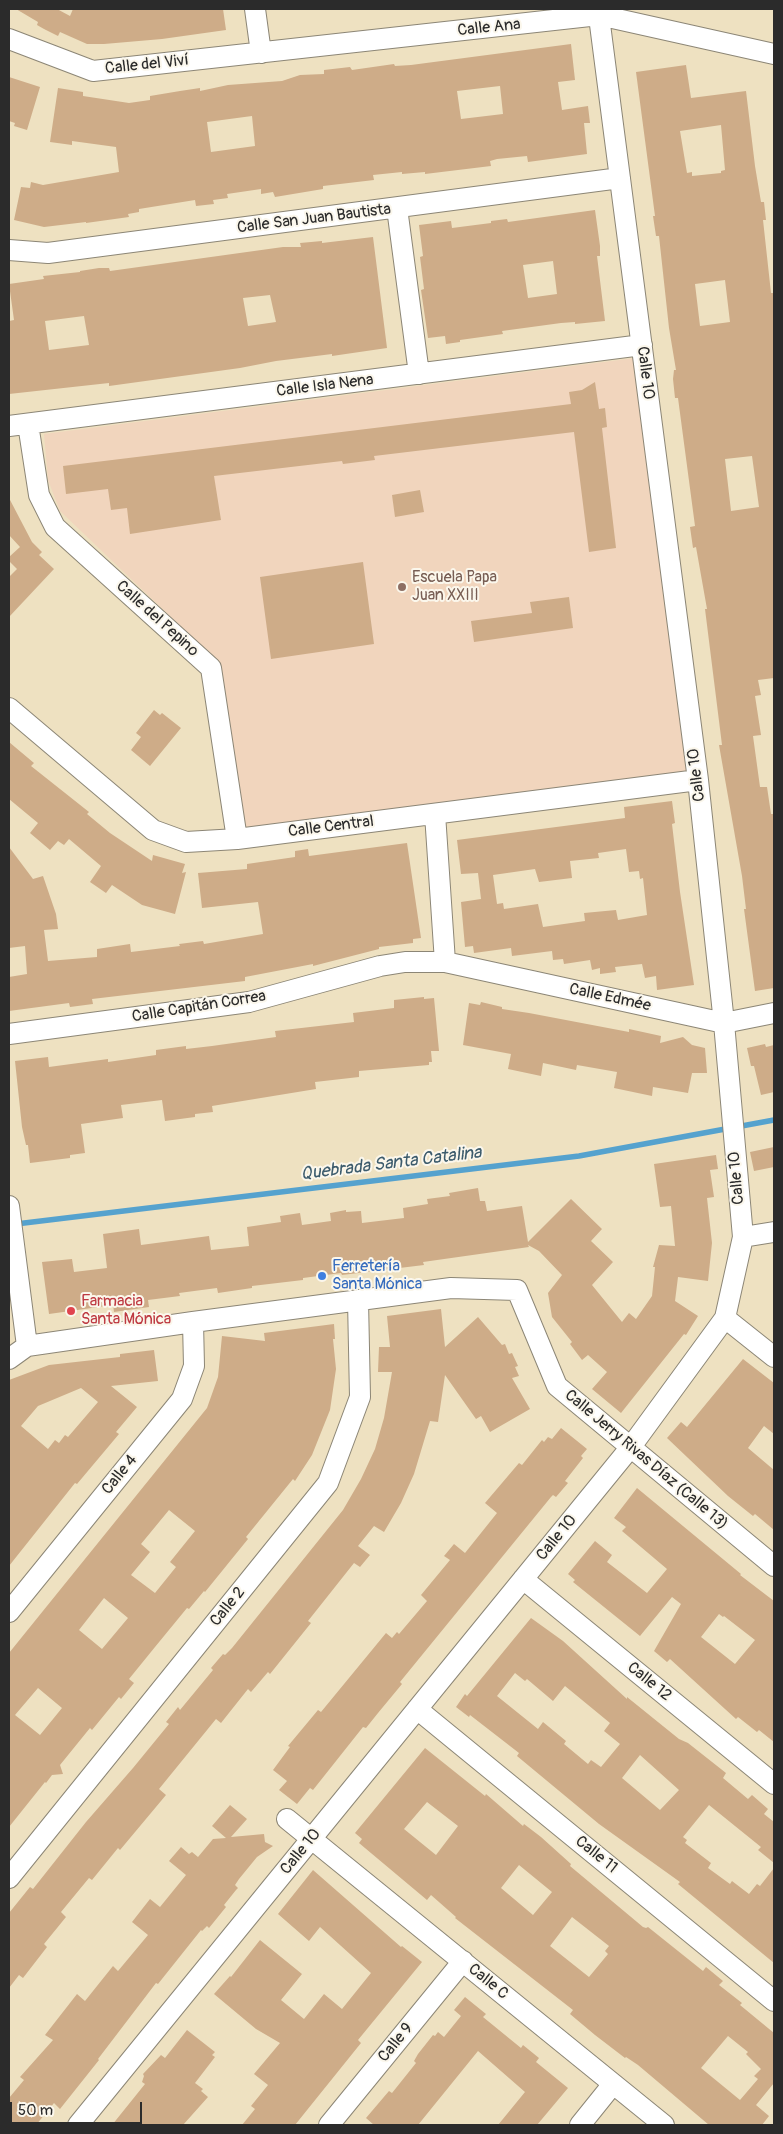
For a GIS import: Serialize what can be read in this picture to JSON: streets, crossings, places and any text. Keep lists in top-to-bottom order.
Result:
{
  "streets": {
    "street": [
      "Calle Ana",
      "Calle del Viví",
      "Calle San Juan Bautista",
      "Calle 10",
      "Calle Isla Nena",
      "Calle del Pepino",
      "Calle Central",
      "Calle Edmée",
      "Calle Capitán Correa",
      "Calle Jerry Rivas Díaz (Calle 13)",
      "Calle 4",
      "Calle 2",
      "Calle 12",
      "Calle 11",
      "Calle C",
      "Calle 9"
    ]
  },
  "crossings": [
    ["Calle Ana", "Calle del Viví"],
    ["Calle Ana", "Calle 10"],
    ["Calle San Juan Bautista", "Calle 10"],
    ["Calle 10", "Calle Isla Nena"],
    ["Calle 10", "Calle Central"],
    ["Calle 10", "Calle Edmée"],
    ["Calle 10", "Calle Jerry Rivas Díaz (Calle 13)"],
    ["Calle 10", "Calle 12"],
    ["Calle 10", "Calle 11"],
    ["Calle 10", "Calle C"],
    ["Calle Isla Nena", "Calle del Pepino"],
    ["Calle del Pepino", "Calle Central"],
    ["Calle Edmée", "Calle Capitán Correa"],
    ["Calle Jerry Rivas Díaz (Calle 13)", "Calle 4"],
    ["Calle Jerry Rivas Díaz (Calle 13)", "Calle 2"],
    ["Calle C", "Calle 9"]
  ],
  "water": ["Quebrada Santa Catalina"],
  "places": ["Escuela Papa Juan XXIII", "Ferretería Santa Mónica", "Farmacia Santa Mónica"],
  "scale_bar": "50 m"
}
